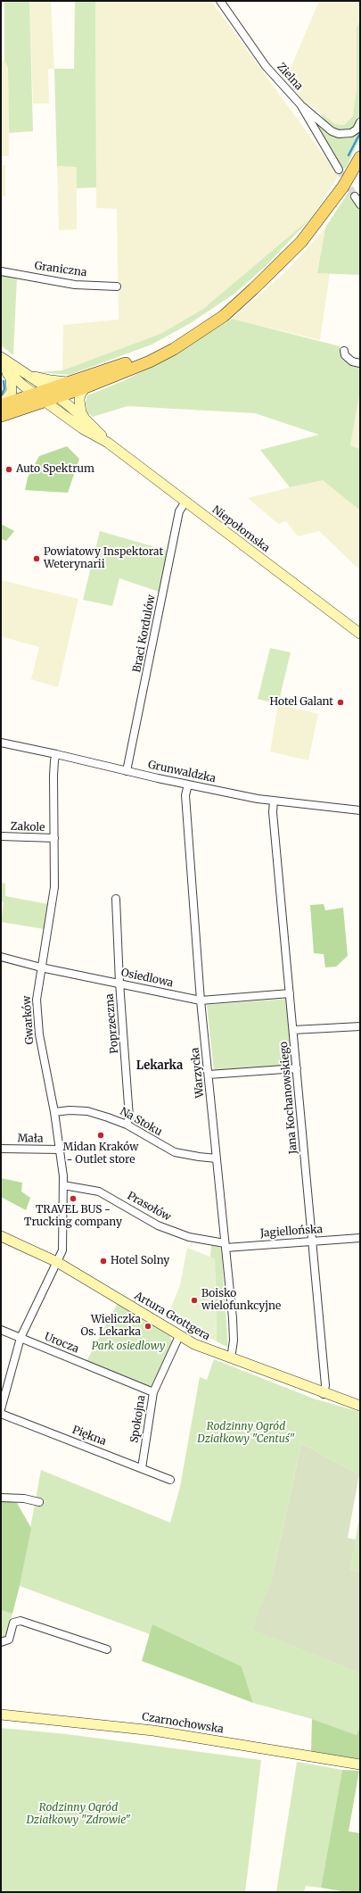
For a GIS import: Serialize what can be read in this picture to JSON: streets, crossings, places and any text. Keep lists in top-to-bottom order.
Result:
{
  "streets": {
    "street": [
      "Zielna",
      "Graniczna",
      "Niepołomska",
      "Braci Kordulów",
      "Grunwaldzka",
      "Zakole",
      "Osiedlowa",
      "Gwarków",
      "Poprzeczna",
      "Warzycka",
      "Jana Kochanowskiego",
      "Na Stoku",
      "Mała",
      "Prasołów",
      "Jagiellońska",
      "Artura Grottgera",
      "Urocza",
      "Spokojna",
      "Piękna",
      "Czarnochowska"
    ]
  },
  "crossings": [
    ["Niepołomska", "Braci Kordulów"],
    ["Braci Kordulów", "Grunwaldzka"],
    ["Grunwaldzka", "Gwarków"],
    ["Grunwaldzka", "Warzycka"],
    ["Grunwaldzka", "Jana Kochanowskiego"],
    ["Zakole", "Gwarków"],
    ["Osiedlowa", "Gwarków"],
    ["Osiedlowa", "Poprzeczna"],
    ["Osiedlowa", "Warzycka"],
    ["Osiedlowa", "Jana Kochanowskiego"],
    ["Gwarków", "Na Stoku"],
    ["Gwarków", "Mała"],
    ["Gwarków", "Prasołów"],
    ["Gwarków", "Artura Grottgera"],
    ["Gwarków", "Urocza"],
    ["Poprzeczna", "Na Stoku"],
    ["Warzycka", "Na Stoku"],
    ["Warzycka", "Prasołów"],
    ["Warzycka", "Jagiellońska"],
    ["Warzycka", "Artura Grottgera"],
    ["Jana Kochanowskiego", "Jagiellońska"],
    ["Jana Kochanowskiego", "Artura Grottgera"],
    ["Prasołów", "Jagiellońska"],
    ["Artura Grottgera", "Spokojna"],
    ["Urocza", "Spokojna"],
    ["Spokojna", "Piękna"]
  ],
  "districts": ["Lekarka"],
  "parks": ["Park osiedlowy", "Rodzinny Ogród Działkowy \"Centuś\"", "Rodzinny Ogród Działkowy \"Zdrowie\""],
  "places": [
    "Auto Spektrum",
    "Powiatowy Inspektorat Weterynarii",
    "Hotel Galant",
    "Midan Kraków - Outlet store",
    "TRAVEL BUS - Trucking company",
    "Hotel Solny",
    "Boisko wielofunkcyjne",
    "Wieliczka Os. Lekarka"
  ]
}
